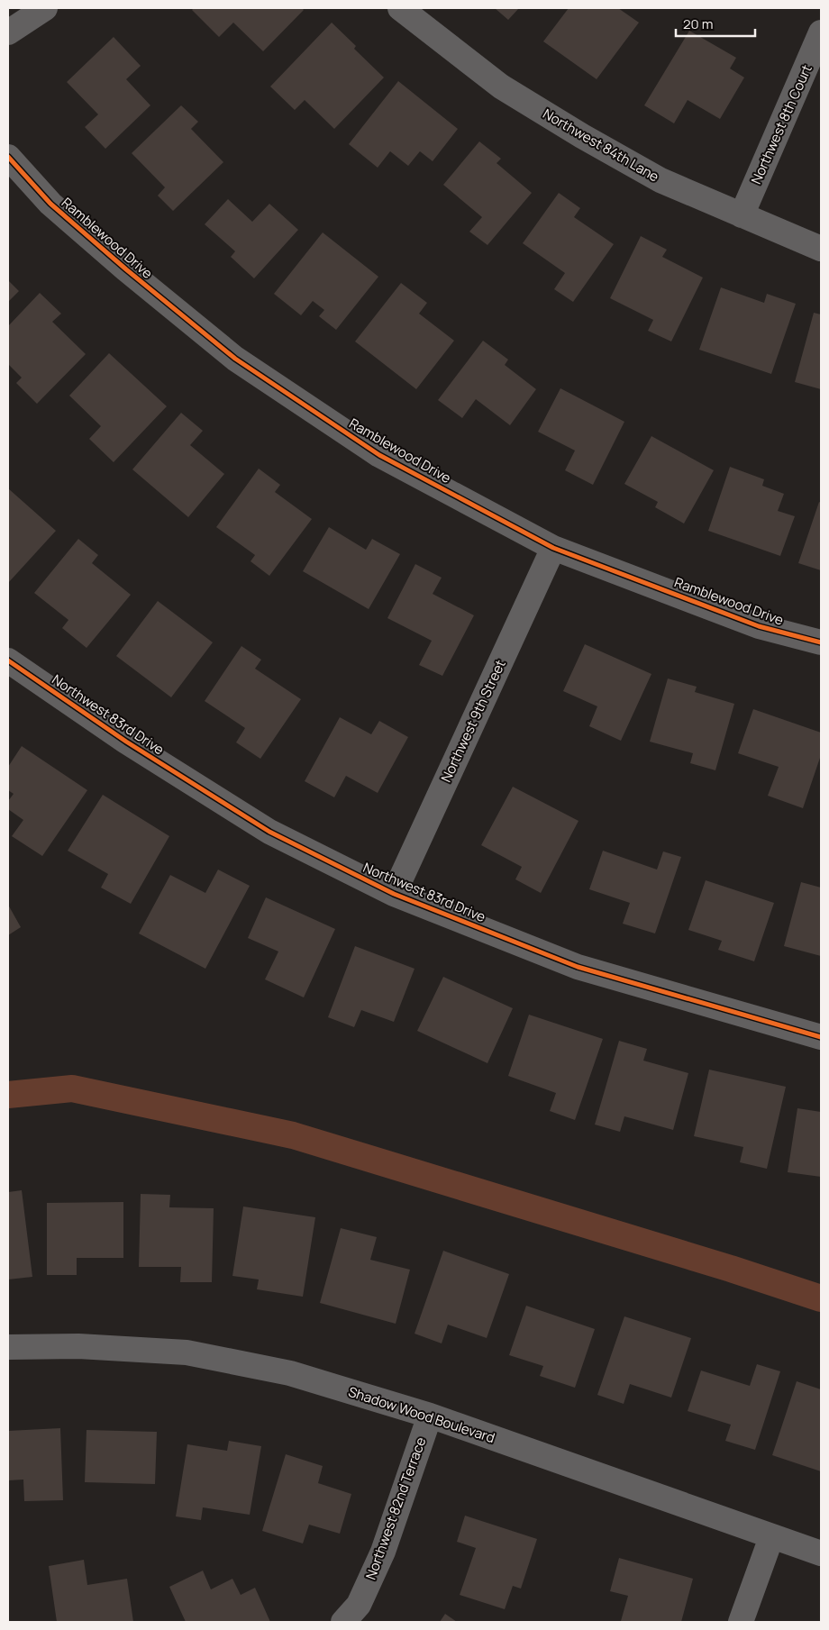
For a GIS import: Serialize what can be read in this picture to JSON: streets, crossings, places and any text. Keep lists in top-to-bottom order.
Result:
{
  "streets": {
    "street": [
      "Northwest 8th Court",
      "Northwest 84th Lane",
      "Ramblewood Drive",
      "Northwest 83rd Drive",
      "Northwest 9th Street",
      "Shadow Wood Boulevard",
      "Northwest 82nd Terrace"
    ]
  },
  "crossings": [
    ["Northwest 8th Court", "Northwest 84th Lane"],
    ["Ramblewood Drive", "Northwest 9th Street"],
    ["Northwest 83rd Drive", "Northwest 9th Street"],
    ["Shadow Wood Boulevard", "Northwest 82nd Terrace"]
  ],
  "scale_bar": "20 m"
}
